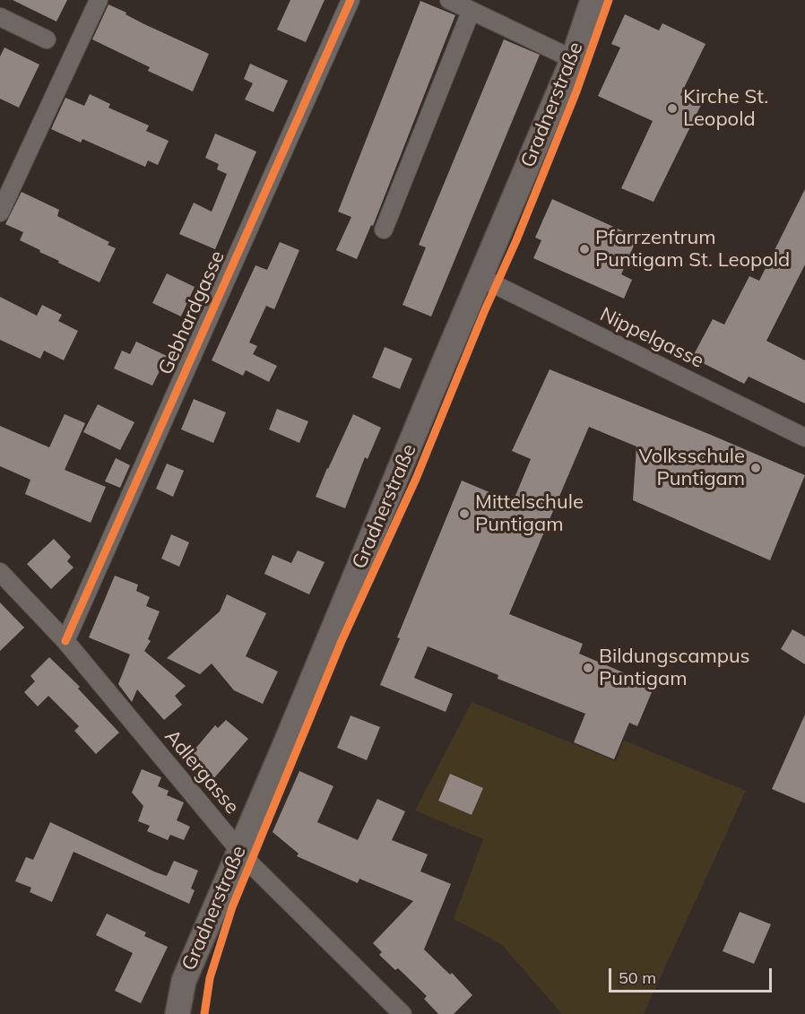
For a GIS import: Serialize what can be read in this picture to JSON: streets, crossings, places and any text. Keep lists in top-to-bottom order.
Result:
{
  "streets": {
    "main road": ["Gradnerstraße"],
    "street": ["Gebhardgasse", "Nippelgasse", "Adlergasse"]
  },
  "crossings": [
    ["Gradnerstraße", "Nippelgasse"],
    ["Gradnerstraße", "Adlergasse"],
    ["Gebhardgasse", "Adlergasse"]
  ],
  "places": [
    "Kirche St. Leopold",
    "Pfarrzentrum Puntigam St. Leopold",
    "Volksschule Puntigam",
    "Mittelschule Puntigam",
    "Bildungscampus Puntigam"
  ],
  "scale_bar": "50 m"
}
